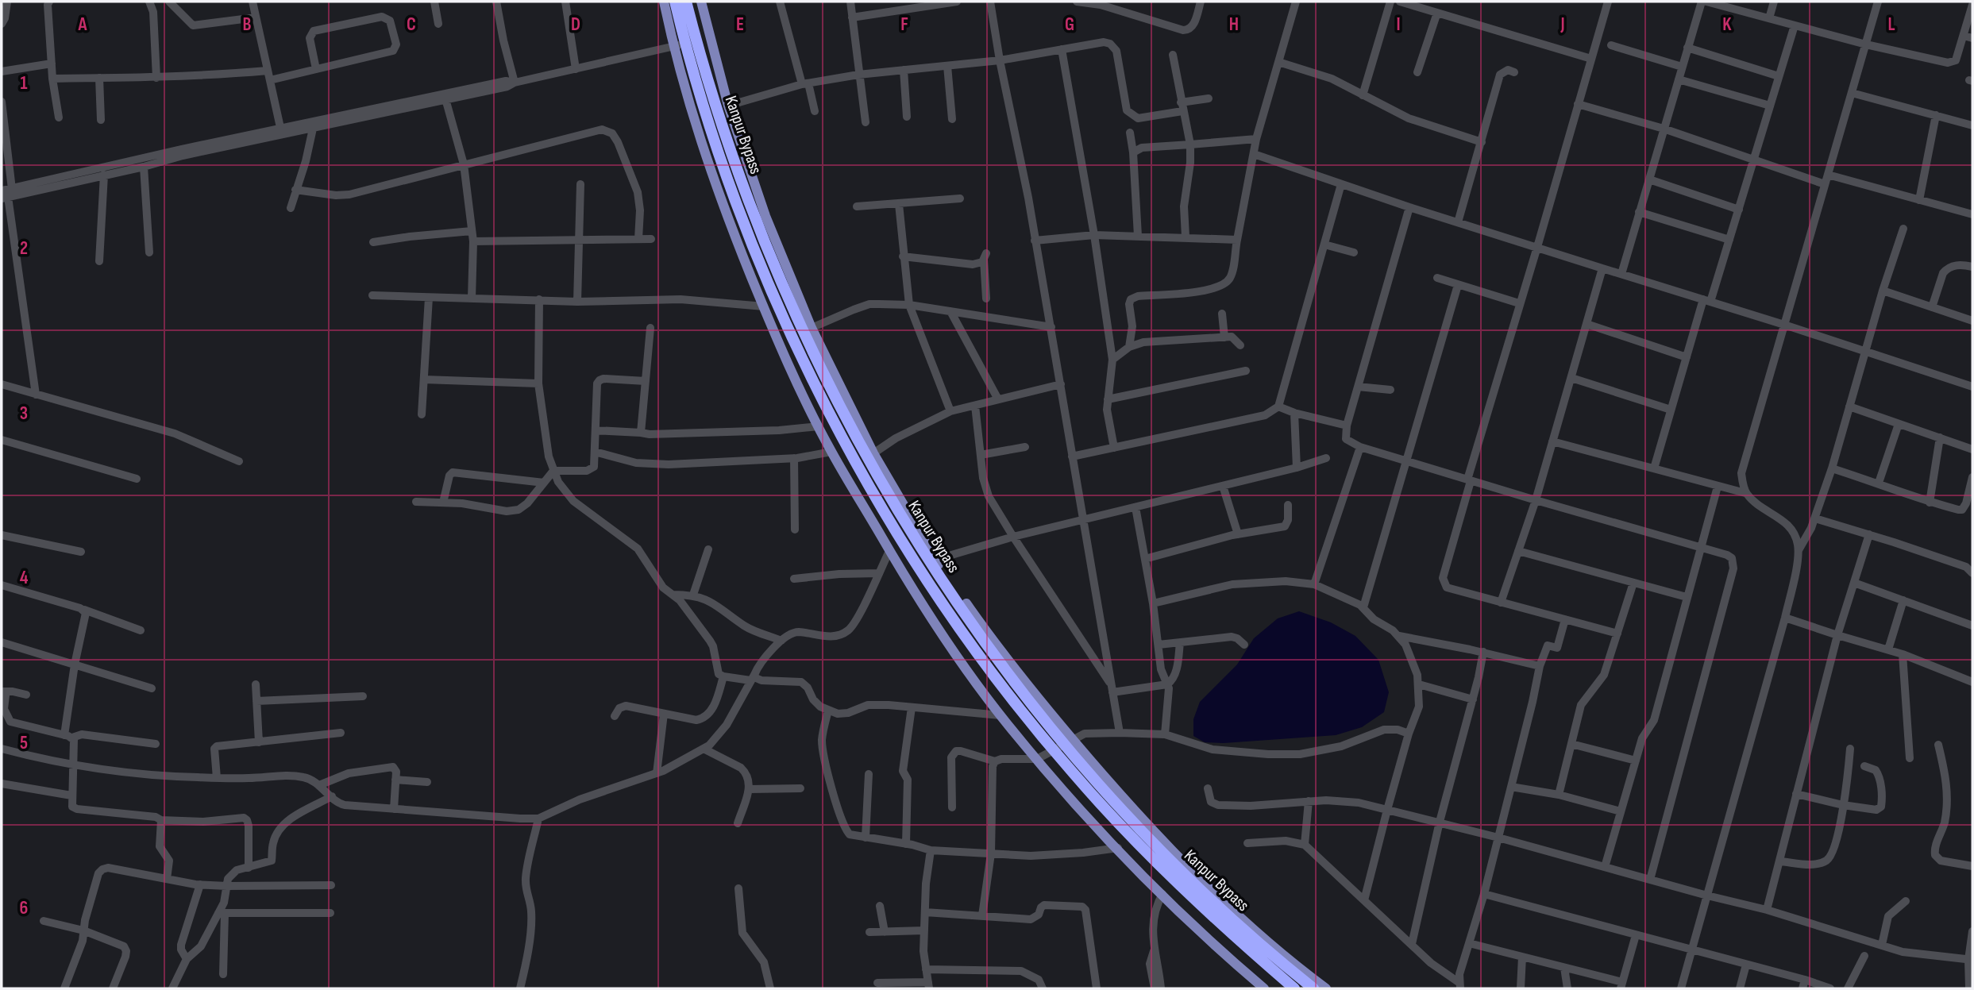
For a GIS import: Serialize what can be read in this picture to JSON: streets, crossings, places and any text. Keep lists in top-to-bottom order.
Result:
{
  "streets": {
    "highway": ["Kanpur Bypass"]
  },
  "grid": {
    "columns": [
      "A",
      "B",
      "C",
      "D",
      "E",
      "F",
      "G",
      "H",
      "I",
      "J",
      "K",
      "L"
    ],
    "rows": [
      "1",
      "2",
      "3",
      "4",
      "5",
      "6"
    ]
  }
}
